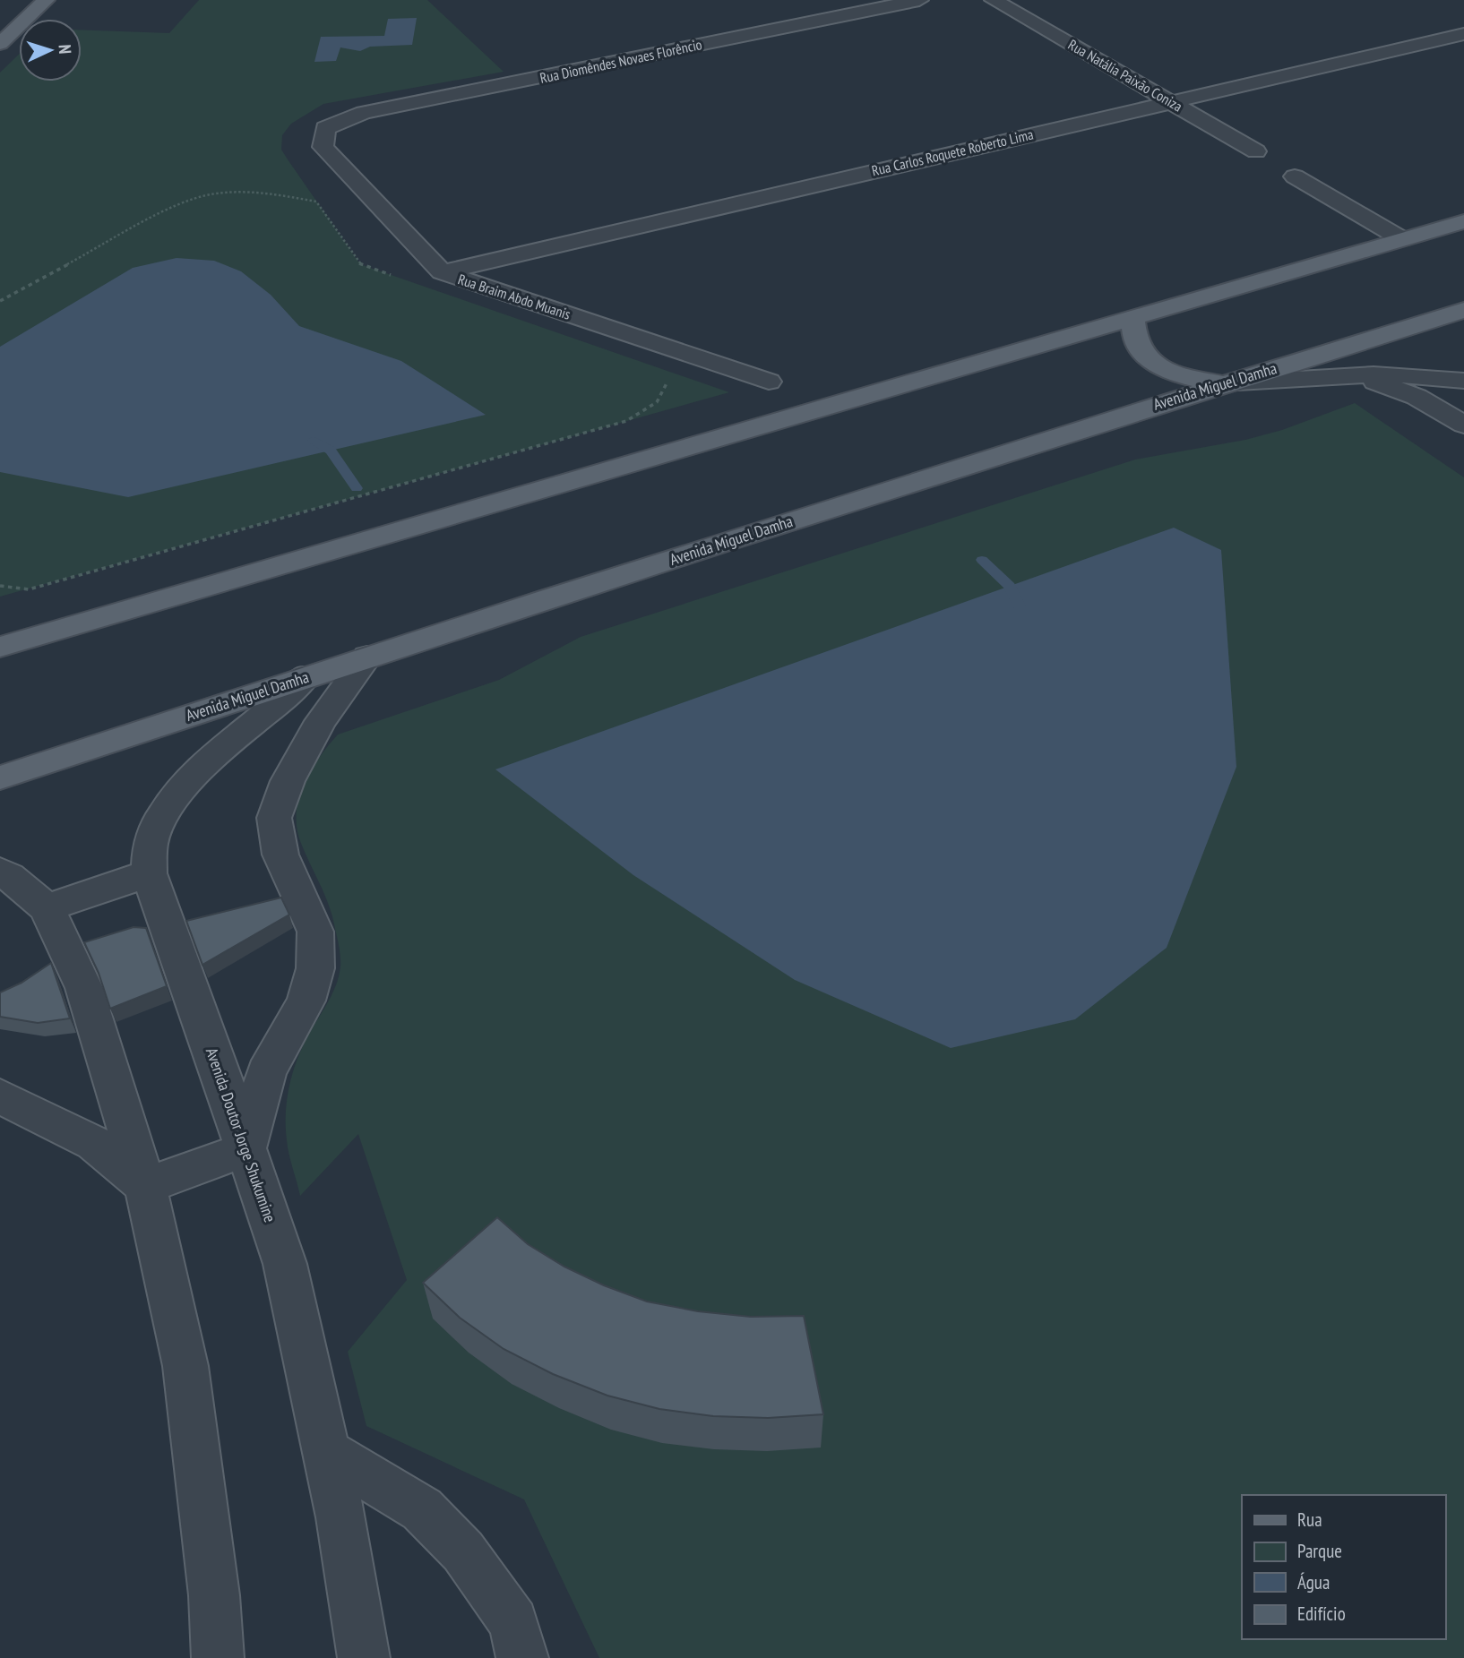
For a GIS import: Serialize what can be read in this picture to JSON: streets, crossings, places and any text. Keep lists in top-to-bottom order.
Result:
{
  "streets": {
    "main road": ["Avenida Miguel Damha"],
    "street": [
      "Rua Diomêndes Novaes Florêncio",
      "Rua Natália Paixão Coniza",
      "Rua Carlos Roquete Roberto Lima",
      "Rua Braim Abdo Muanis",
      "Avenida Doutor Jorge Shukumine"
    ]
  },
  "crossings": [
    ["Rua Diomêndes Novaes Florêncio", "Rua Braim Abdo Muanis"],
    ["Rua Natália Paixão Coniza", "Rua Carlos Roquete Roberto Lima"],
    ["Rua Carlos Roquete Roberto Lima", "Rua Braim Abdo Muanis"],
    ["Avenida Miguel Damha", "Avenida Doutor Jorge Shukumine"]
  ],
  "legend": [
    "Rua",
    "Parque",
    "Água",
    "Edifício"
  ],
  "north": "right"
}
